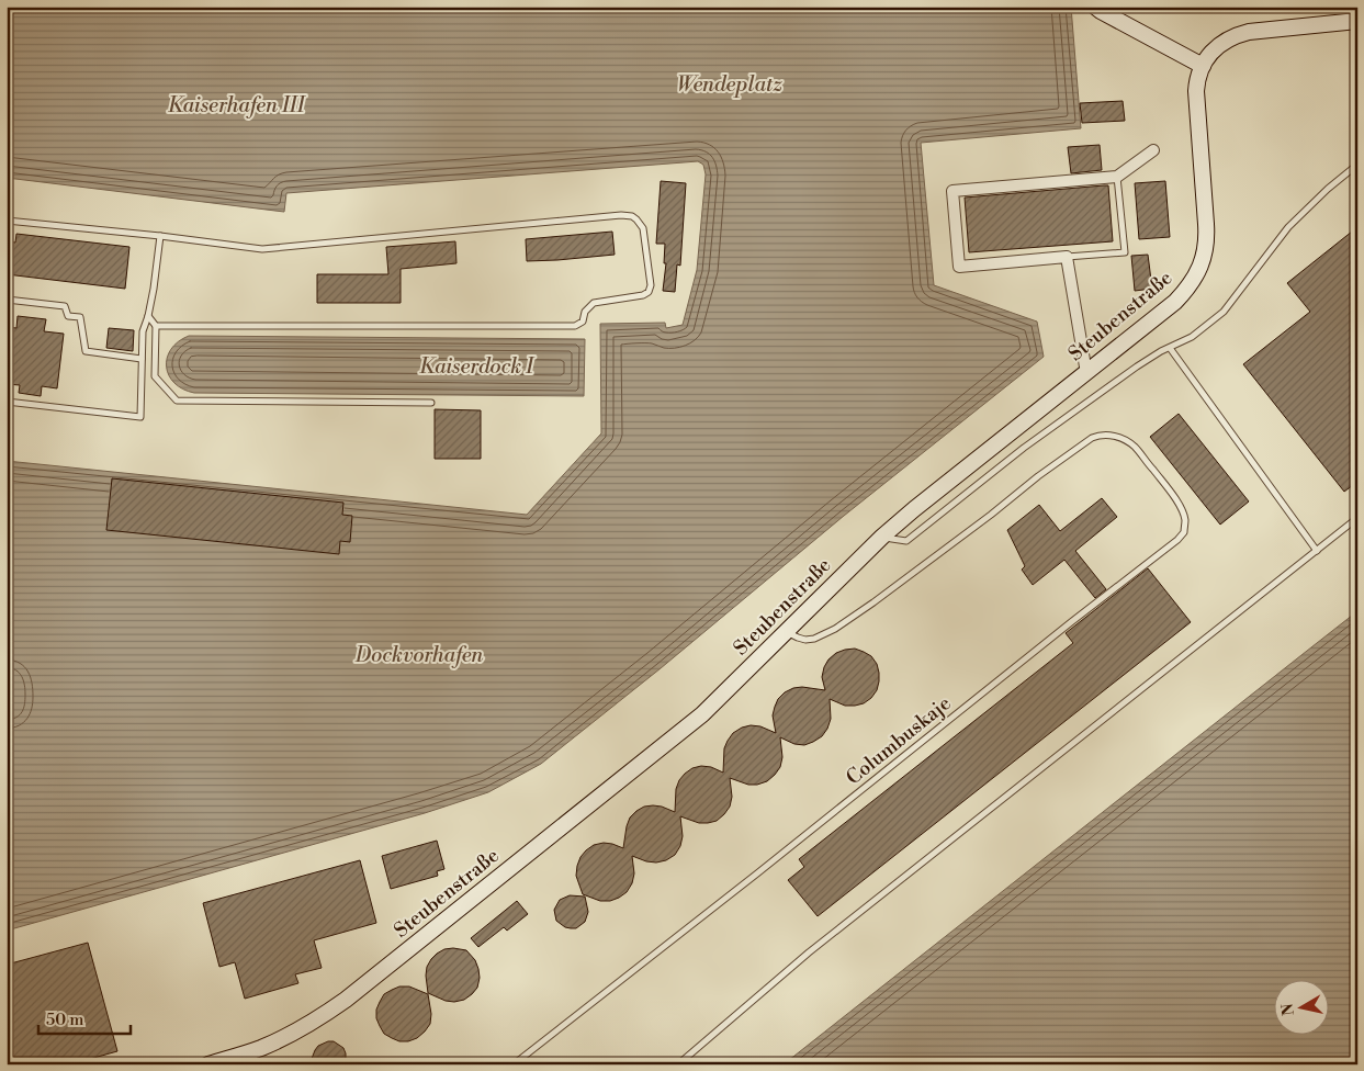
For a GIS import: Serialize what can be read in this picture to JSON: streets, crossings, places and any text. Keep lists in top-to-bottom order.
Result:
{
  "streets": {
    "street": ["Steubenstraße"],
    "lane": ["Columbuskaje"]
  },
  "crossings": [
    ["Steubenstraße", "Columbuskaje"]
  ],
  "water": [
    "Wendeplatz",
    "Kaiserhafen III",
    "Kaiserdock I",
    "Dockvorhafen"
  ],
  "scale_bar": "50 m",
  "north": "left"
}
